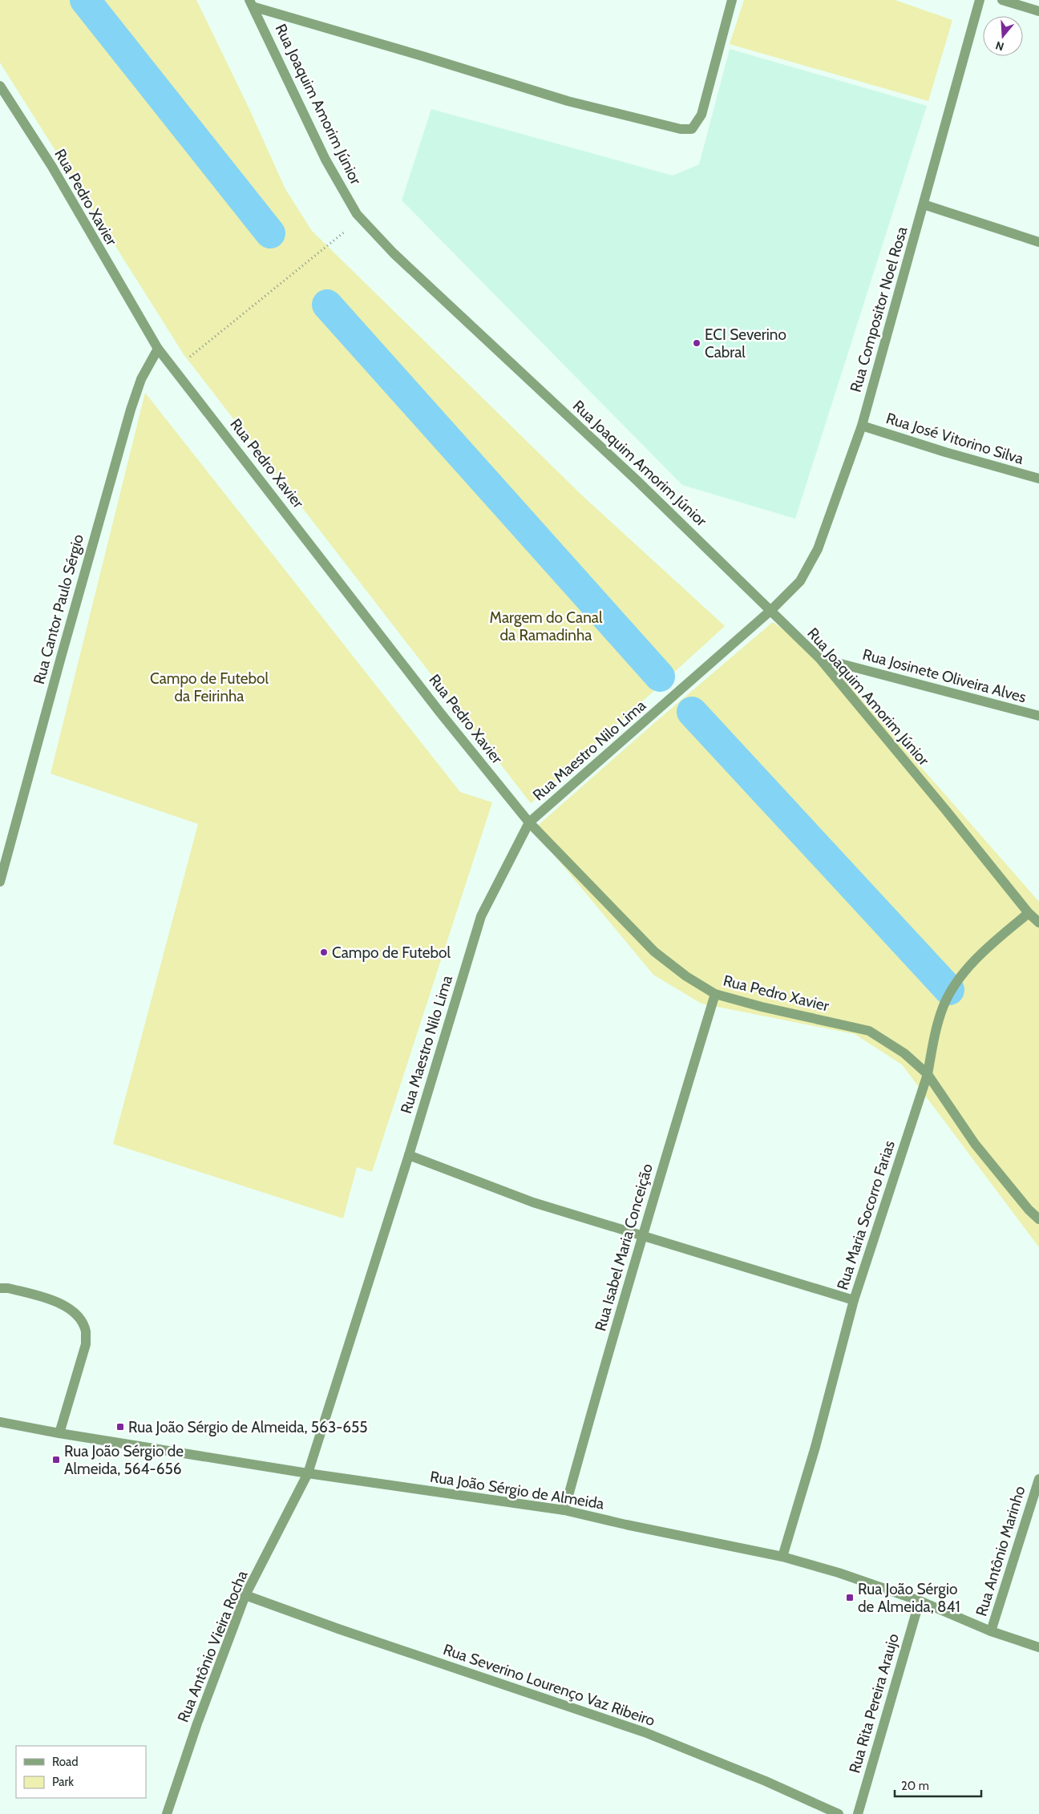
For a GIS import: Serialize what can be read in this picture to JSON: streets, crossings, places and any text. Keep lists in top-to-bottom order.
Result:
{
  "streets": {
    "street": [
      "Rua Joaquim Amorim Júnior",
      "Rua Pedro Xavier",
      "Rua Compositor Noel Rosa",
      "Rua José Vitorino Silva",
      "Rua Cantor Paulo Sérgio",
      "Rua Josinete Oliveira Alves",
      "Rua Maestro Nilo Lima",
      "Rua Maria Socorro Farias",
      "Rua Isabel Maria Conceição",
      "Rua João Sérgio de Almeida",
      "Rua Antônio Marinho",
      "Rua Antônio Vieira Rocha",
      "Rua Severino Lourenço Vaz Ribeiro",
      "Rua Rita Pereira Araujo"
    ]
  },
  "crossings": [
    ["Rua Joaquim Amorim Júnior", "Rua Compositor Noel Rosa"],
    ["Rua Joaquim Amorim Júnior", "Rua Josinete Oliveira Alves"],
    ["Rua Joaquim Amorim Júnior", "Rua Maestro Nilo Lima"],
    ["Rua Joaquim Amorim Júnior", "Rua Maria Socorro Farias"],
    ["Rua Pedro Xavier", "Rua Cantor Paulo Sérgio"],
    ["Rua Pedro Xavier", "Rua Maestro Nilo Lima"],
    ["Rua Pedro Xavier", "Rua Maria Socorro Farias"],
    ["Rua Pedro Xavier", "Rua Isabel Maria Conceição"],
    ["Rua Compositor Noel Rosa", "Rua José Vitorino Silva"],
    ["Rua Compositor Noel Rosa", "Rua Maestro Nilo Lima"],
    ["Rua Maestro Nilo Lima", "Rua João Sérgio de Almeida"],
    ["Rua Maestro Nilo Lima", "Rua Antônio Vieira Rocha"],
    ["Rua Maria Socorro Farias", "Rua João Sérgio de Almeida"],
    ["Rua Isabel Maria Conceição", "Rua João Sérgio de Almeida"],
    ["Rua João Sérgio de Almeida", "Rua Antônio Marinho"],
    ["Rua João Sérgio de Almeida", "Rua Antônio Vieira Rocha"],
    ["Rua João Sérgio de Almeida", "Rua Rita Pereira Araujo"],
    ["Rua Antônio Vieira Rocha", "Rua Severino Lourenço Vaz Ribeiro"]
  ],
  "parks": ["Margem do Canal da Ramadinha", "Campo de Futebol da Feirinha"],
  "places": {
    "other": ["ECI Severino Cabral", "Campo de Futebol"],
    "transit": ["Rua João Sérgio de Almeida, 563-655", "Rua João Sérgio de Almeida, 564-656", "Rua João Sérgio de Almeida, 841"]
  },
  "legend": ["Road", "Park"],
  "scale_bar": "20 m",
  "north": "bottom"
}
